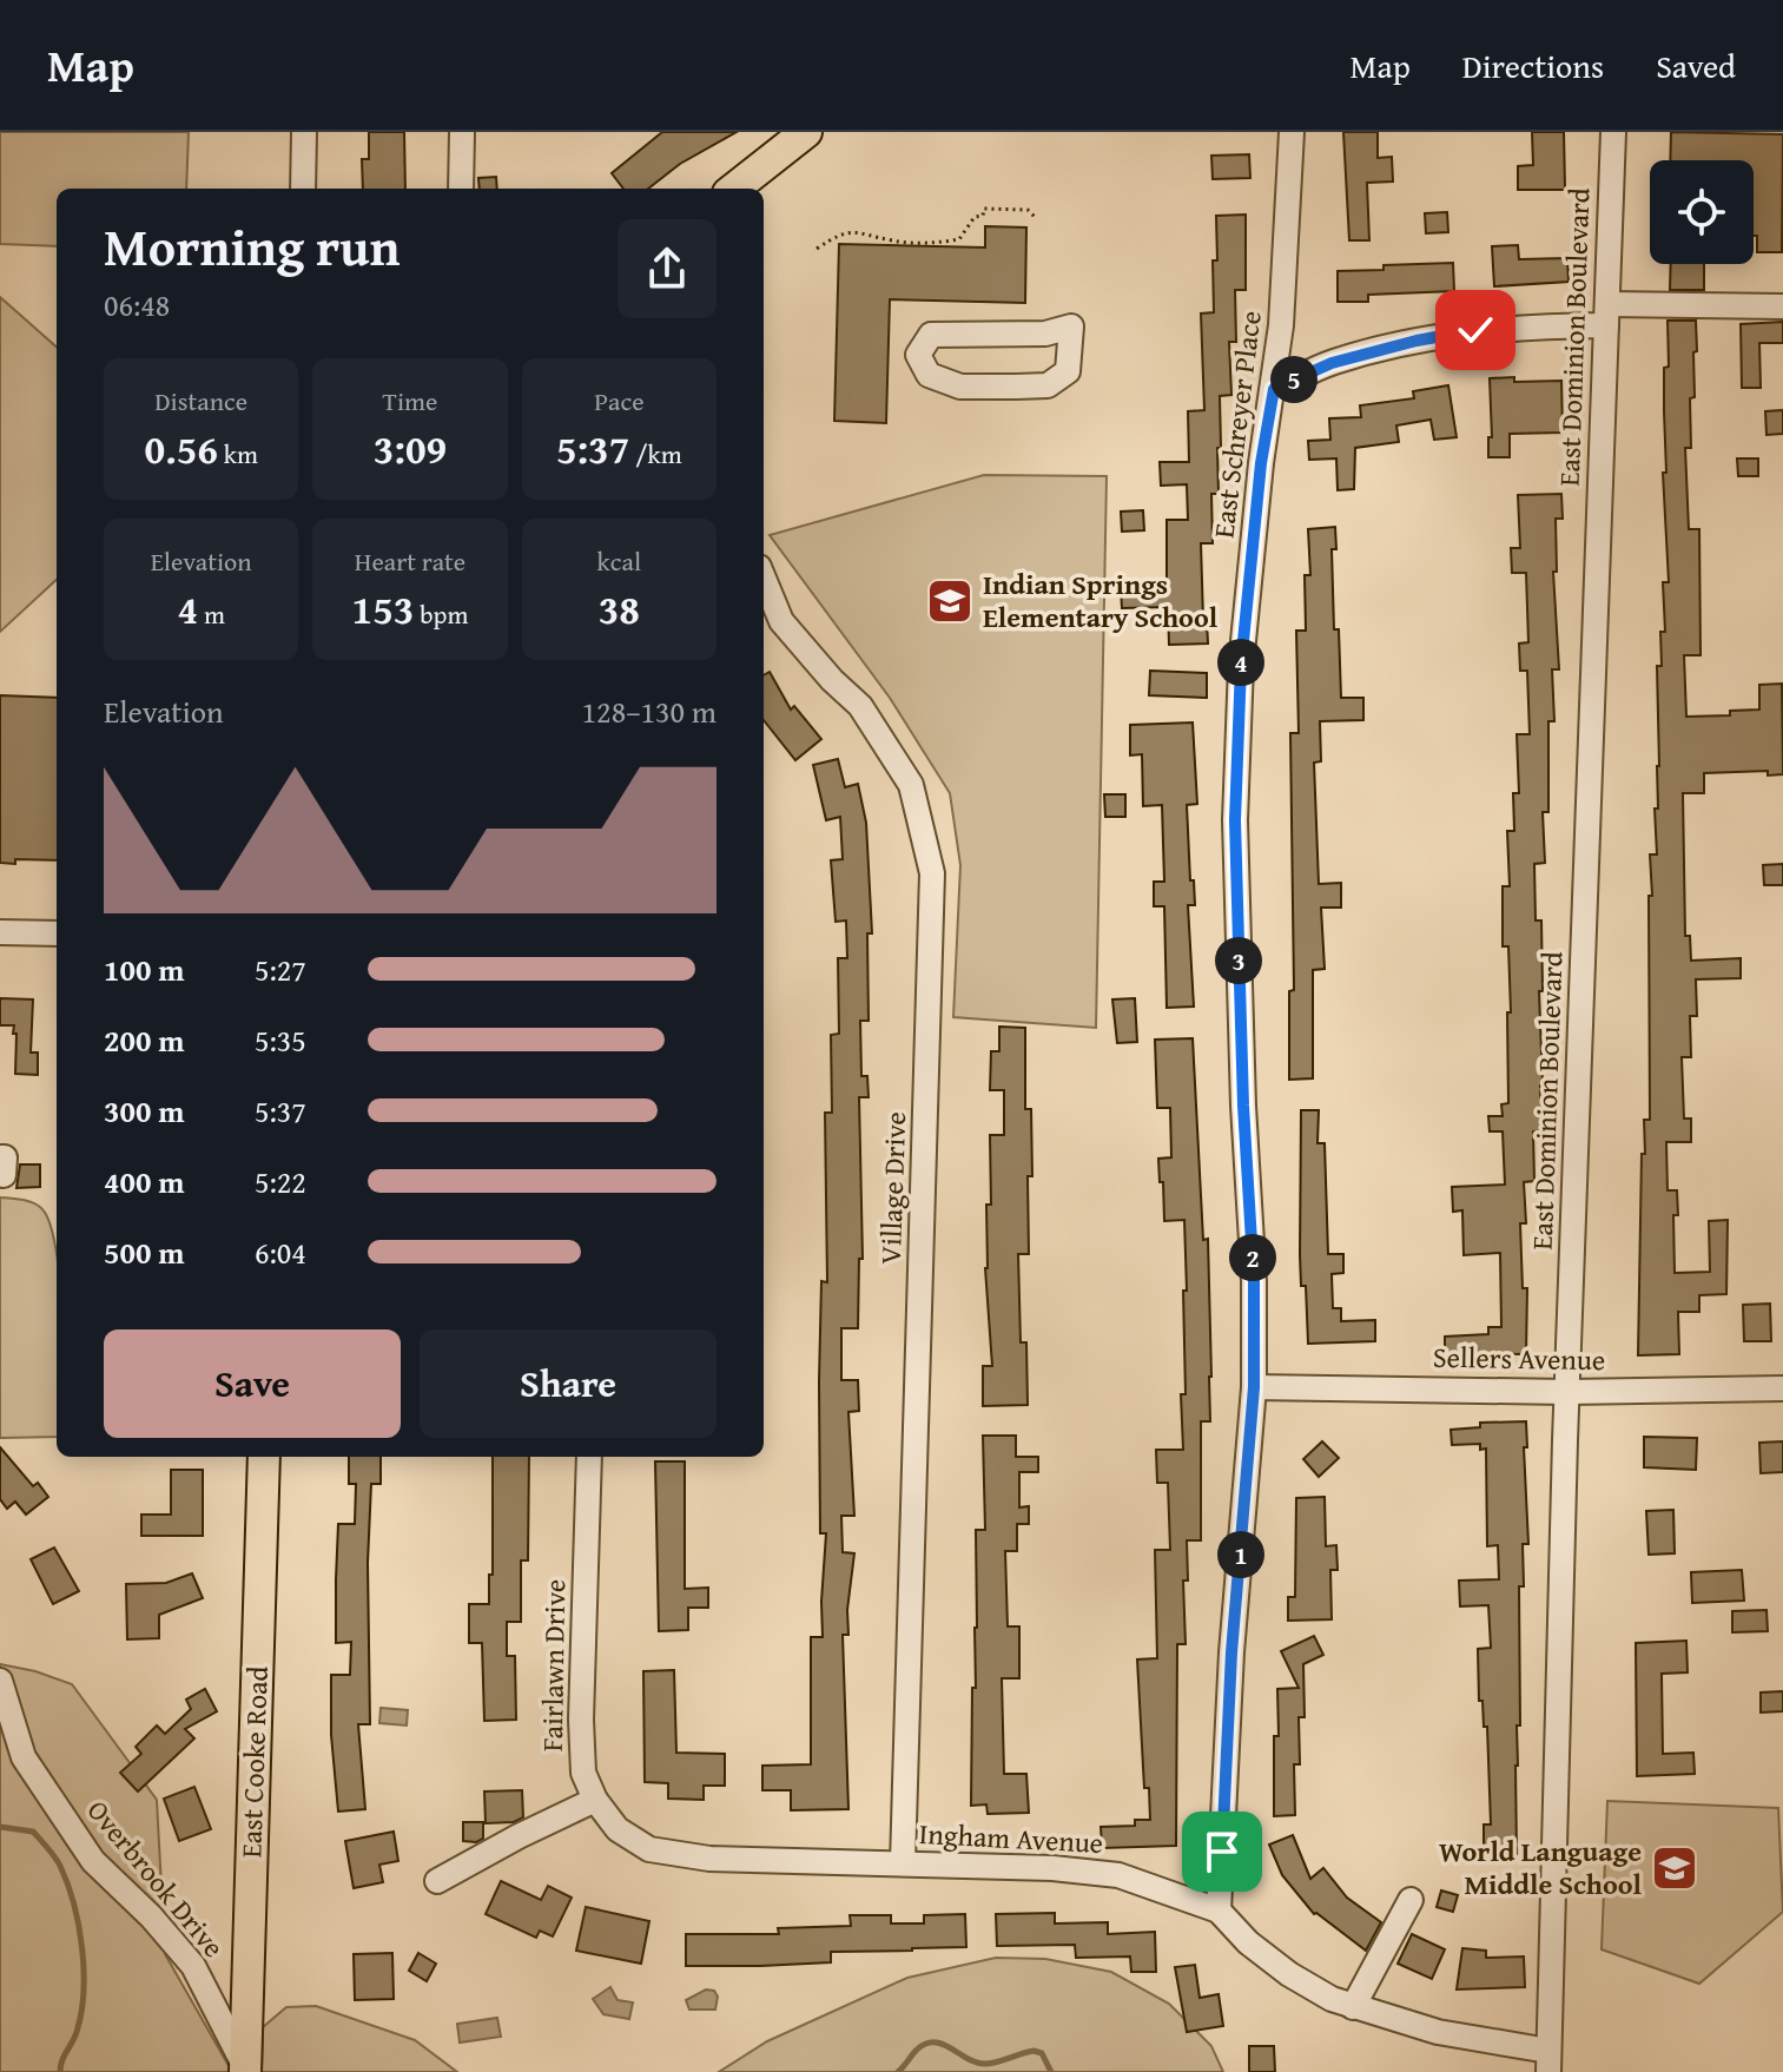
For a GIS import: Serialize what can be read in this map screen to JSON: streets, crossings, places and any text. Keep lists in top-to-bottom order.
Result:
{
  "streets": {
    "main road": ["East Cooke Road"],
    "street": [
      "East Dominion Boulevard",
      "East Schreyer Place",
      "Village Drive",
      "Sellers Avenue",
      "Fairlawn Drive",
      "Ingham Avenue",
      "Overbrook Drive"
    ]
  },
  "crossings": [
    ["East Dominion Boulevard", "Sellers Avenue"],
    ["East Dominion Boulevard", "Ingham Avenue"],
    ["East Schreyer Place", "Sellers Avenue"],
    ["East Schreyer Place", "Ingham Avenue"],
    ["Village Drive", "Ingham Avenue"],
    ["Fairlawn Drive", "Ingham Avenue"],
    ["East Cooke Road", "Overbrook Drive"]
  ],
  "places": {
    "school or university": ["Indian Springs Elementary School", "World Language Middle School"]
  },
  "page": {
    "header": "Map",
    "nav": ["Map", "Directions", "Saved"],
    "heading": ["Morning run", "06:48"],
    "stats": [
      ["Distance", "0.56 km"],
      ["Time", "3:09"],
      ["Pace", "5:37 /km"],
      ["Elevation", "4 m"],
      ["Heart rate", "153 bpm"],
      ["kcal", "38"]
    ],
    "pins": [
      "5",
      "4",
      "3",
      "2",
      "1"
    ],
    "chart": ["Elevation", "128–130 m"],
    "list": [
      {
        "name": "100 m",
        "note": "5:27"
      },
      {
        "name": "200 m",
        "note": "5:35"
      },
      {
        "name": "300 m",
        "note": "5:37"
      },
      {
        "name": "400 m",
        "note": "5:22"
      },
      {
        "name": "500 m",
        "note": "6:04"
      }
    ],
    "buttons": ["Save", "Share"]
  }
}
